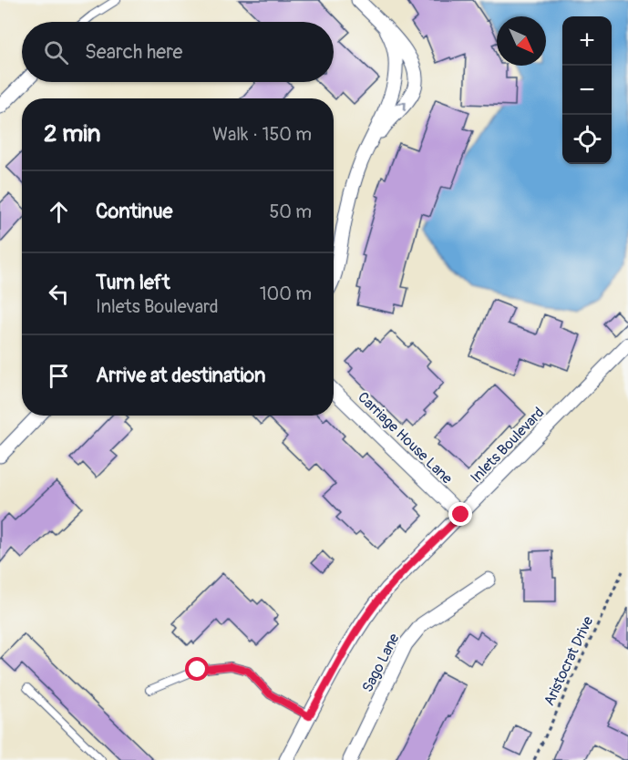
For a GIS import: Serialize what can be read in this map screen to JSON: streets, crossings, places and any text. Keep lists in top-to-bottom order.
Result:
{
  "streets": {
    "street": ["Carriage House Lane", "Inlets Boulevard", "Sago Lane"],
    "path": ["Aristocrat Drive"]
  },
  "crossings": [
    ["Carriage House Lane", "Inlets Boulevard"]
  ],
  "north": "bottom right",
  "page": {
    "map_buttons": ["+", "−"],
    "search": "Search here",
    "heading": ["2 min", "Walk · 150 m"],
    "list": [
      ["Continue", "50 m"],
      ["Turn left", "Inlets Boulevard", "100 m"],
      "Arrive at destination"
    ]
  }
}
